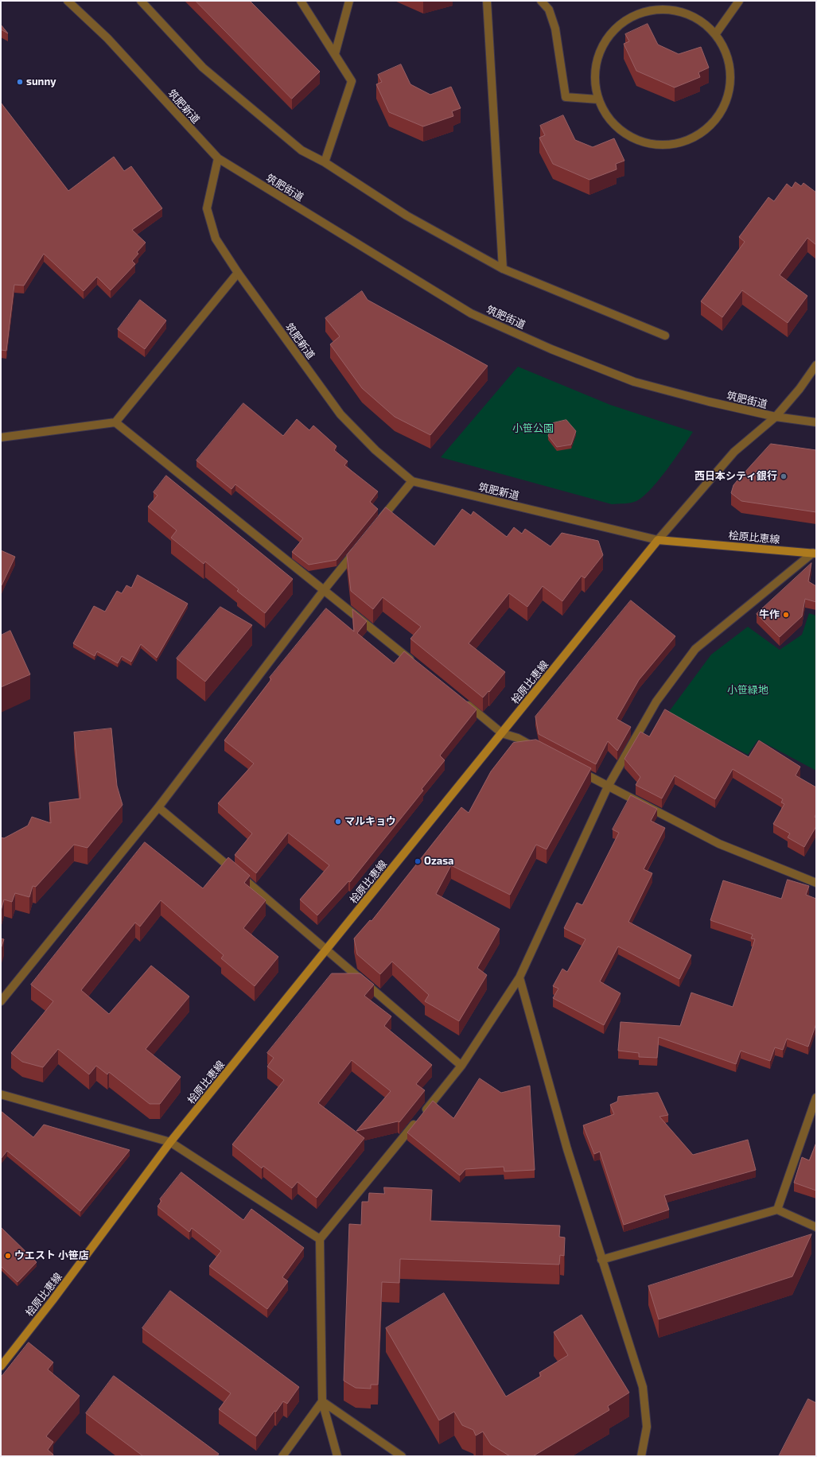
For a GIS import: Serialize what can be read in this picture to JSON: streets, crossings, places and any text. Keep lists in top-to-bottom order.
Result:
{
  "streets": {
    "main road": ["桧原比恵線"],
    "street": ["筑肥新道", "筑肥街道"]
  },
  "crossings": [
    ["筑肥新道", "筑肥街道"],
    ["筑肥新道", "桧原比恵線"]
  ],
  "parks": ["小笹公園", "小笹緑地"],
  "places": [
    "sunny",
    "西日本シティ銀行",
    "牛作",
    "マルキョウ",
    "Ozasa",
    "ウエスト 小笹店"
  ]
}
